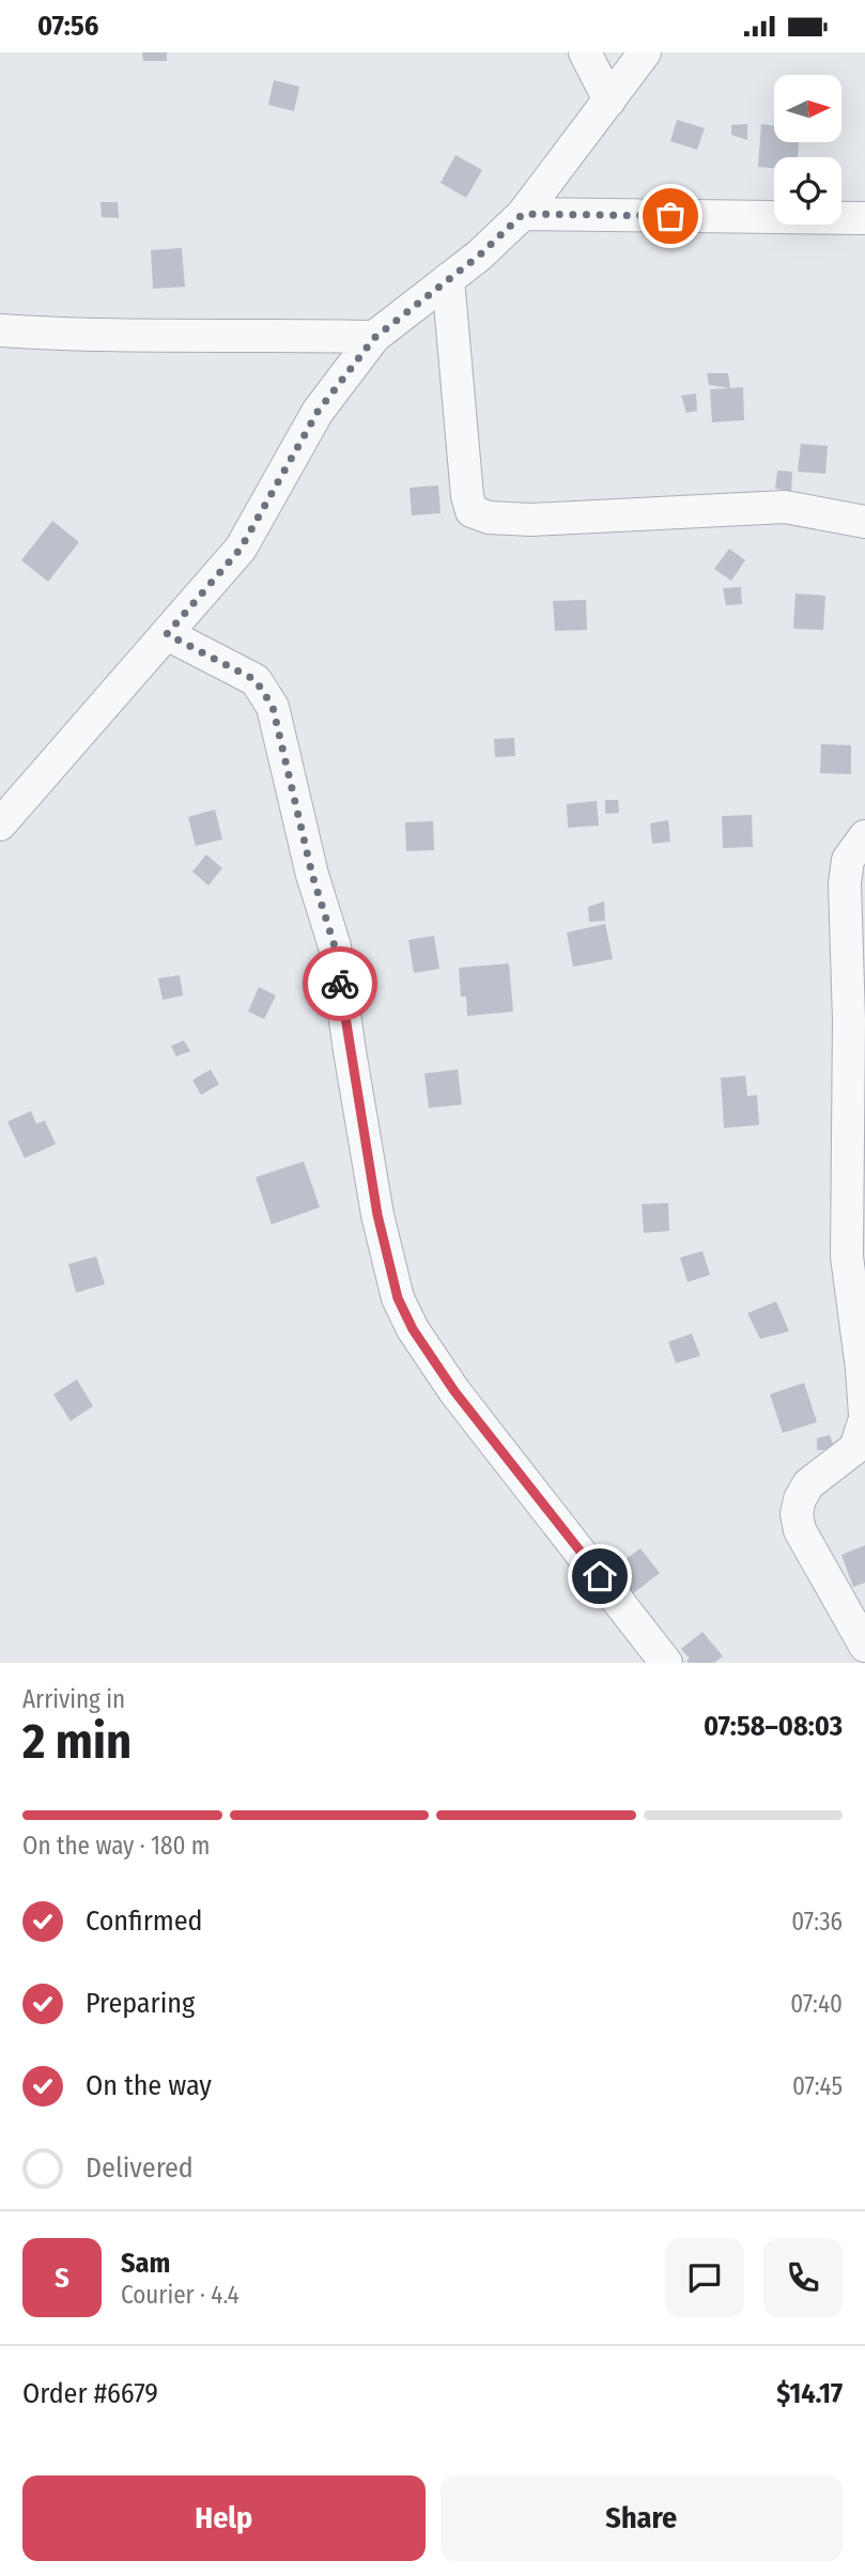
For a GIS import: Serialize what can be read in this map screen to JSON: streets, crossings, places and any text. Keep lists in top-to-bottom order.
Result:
{
  "north": "right",
  "page": {
    "status": "07:56",
    "heading": ["2 min", "Arriving in", "07:58–08:03"],
    "panel": [
      "Sam",
      "Courier · 4.4",
      "Order #6679",
      "$14.17"
    ],
    "bar": "On the way · 180 m",
    "list": [
      ["Confirmed", "07:36"],
      ["Preparing", "07:40"],
      ["On the way", "07:45"],
      "Delivered"
    ],
    "round": "S",
    "buttons": ["Help", "Share"]
  }
}
